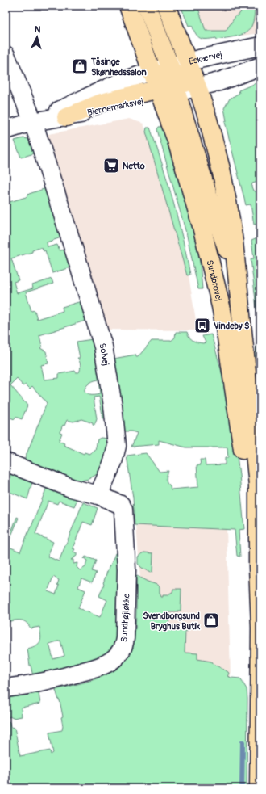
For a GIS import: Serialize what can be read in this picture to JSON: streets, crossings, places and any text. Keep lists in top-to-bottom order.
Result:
{
  "streets": {
    "main road": ["Sundbrovej"],
    "street": [
      "Eskærvej",
      "Bjernemarksvej",
      "Solvej",
      "Sundhøjløkke"
    ]
  },
  "crossings": [
    ["Eskærvej", "Bjernemarksvej"],
    ["Eskærvej", "Sundbrovej"],
    ["Bjernemarksvej", "Sundbrovej"],
    ["Bjernemarksvej", "Solvej"],
    ["Solvej", "Sundhøjløkke"]
  ],
  "places": {
    "shop": ["Tåsinge Skønhedssalon", "Svendborgsund Bryghus Butik"],
    "supermarket": ["Netto"],
    "bus stop": ["Vindeby S"]
  },
  "north": "top"
}
